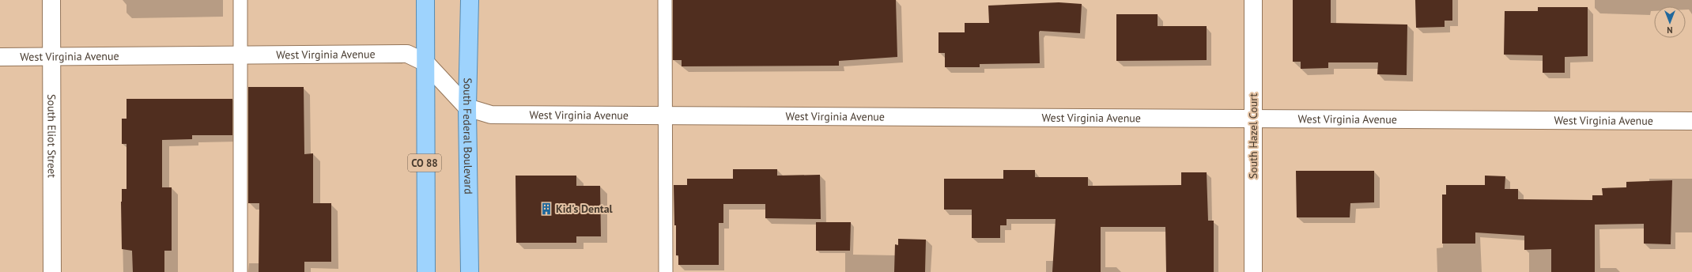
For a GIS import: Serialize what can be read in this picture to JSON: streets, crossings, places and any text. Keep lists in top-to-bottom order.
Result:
{
  "streets": {
    "main road": ["South Federal Boulevard", "CO 88"],
    "street": ["West Virginia Avenue", "South Eliot Street", "South Hazel Court"]
  },
  "crossings": [
    ["West Virginia Avenue", "South Eliot Street"],
    ["West Virginia Avenue", "South Federal Boulevard"],
    ["West Virginia Avenue", "South Hazel Court"],
    ["West Virginia Avenue", "CO 88"]
  ],
  "places": {
    "building": ["Kid's Dental"]
  },
  "north": "bottom"
}
